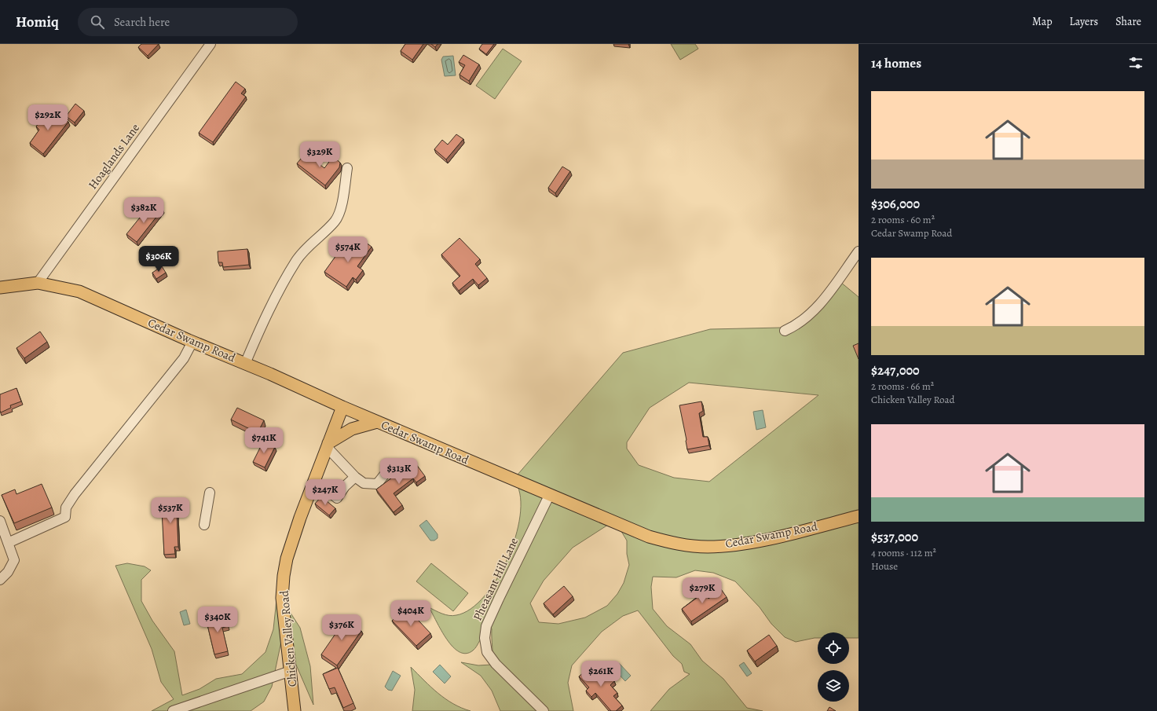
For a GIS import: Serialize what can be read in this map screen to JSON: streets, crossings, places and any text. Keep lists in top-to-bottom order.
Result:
{
  "streets": {
    "main road": ["Cedar Swamp Road", "Chicken Valley Road"],
    "street": ["Hoaglands Lane", "Pheasant Hill Lane"]
  },
  "crossings": [
    ["Hoaglands Lane", "Cedar Swamp Road"],
    ["Cedar Swamp Road", "Pheasant Hill Lane"],
    ["Cedar Swamp Road", "Chicken Valley Road"]
  ],
  "page": {
    "header": "Homiq",
    "search": "Search here",
    "nav": ["Map", "Layers", "Share"],
    "heading": "14 homes",
    "list": [
      {
        "name": "$306,000",
        "note": "2 rooms · 60 m² · Cedar Swamp Road"
      },
      {
        "name": "$247,000",
        "note": "2 rooms · 66 m² · Chicken Valley Road"
      },
      {
        "name": "$537,000",
        "note": "4 rooms · 112 m² · House"
      }
    ],
    "price": [
      "$292K",
      "$329K",
      "$382K",
      "$574K",
      "$306K",
      "$741K",
      "$313K",
      "$247K",
      "$537K",
      "$279K",
      "$404K",
      "$340K",
      "$376K",
      "$261K"
    ]
  }
}
